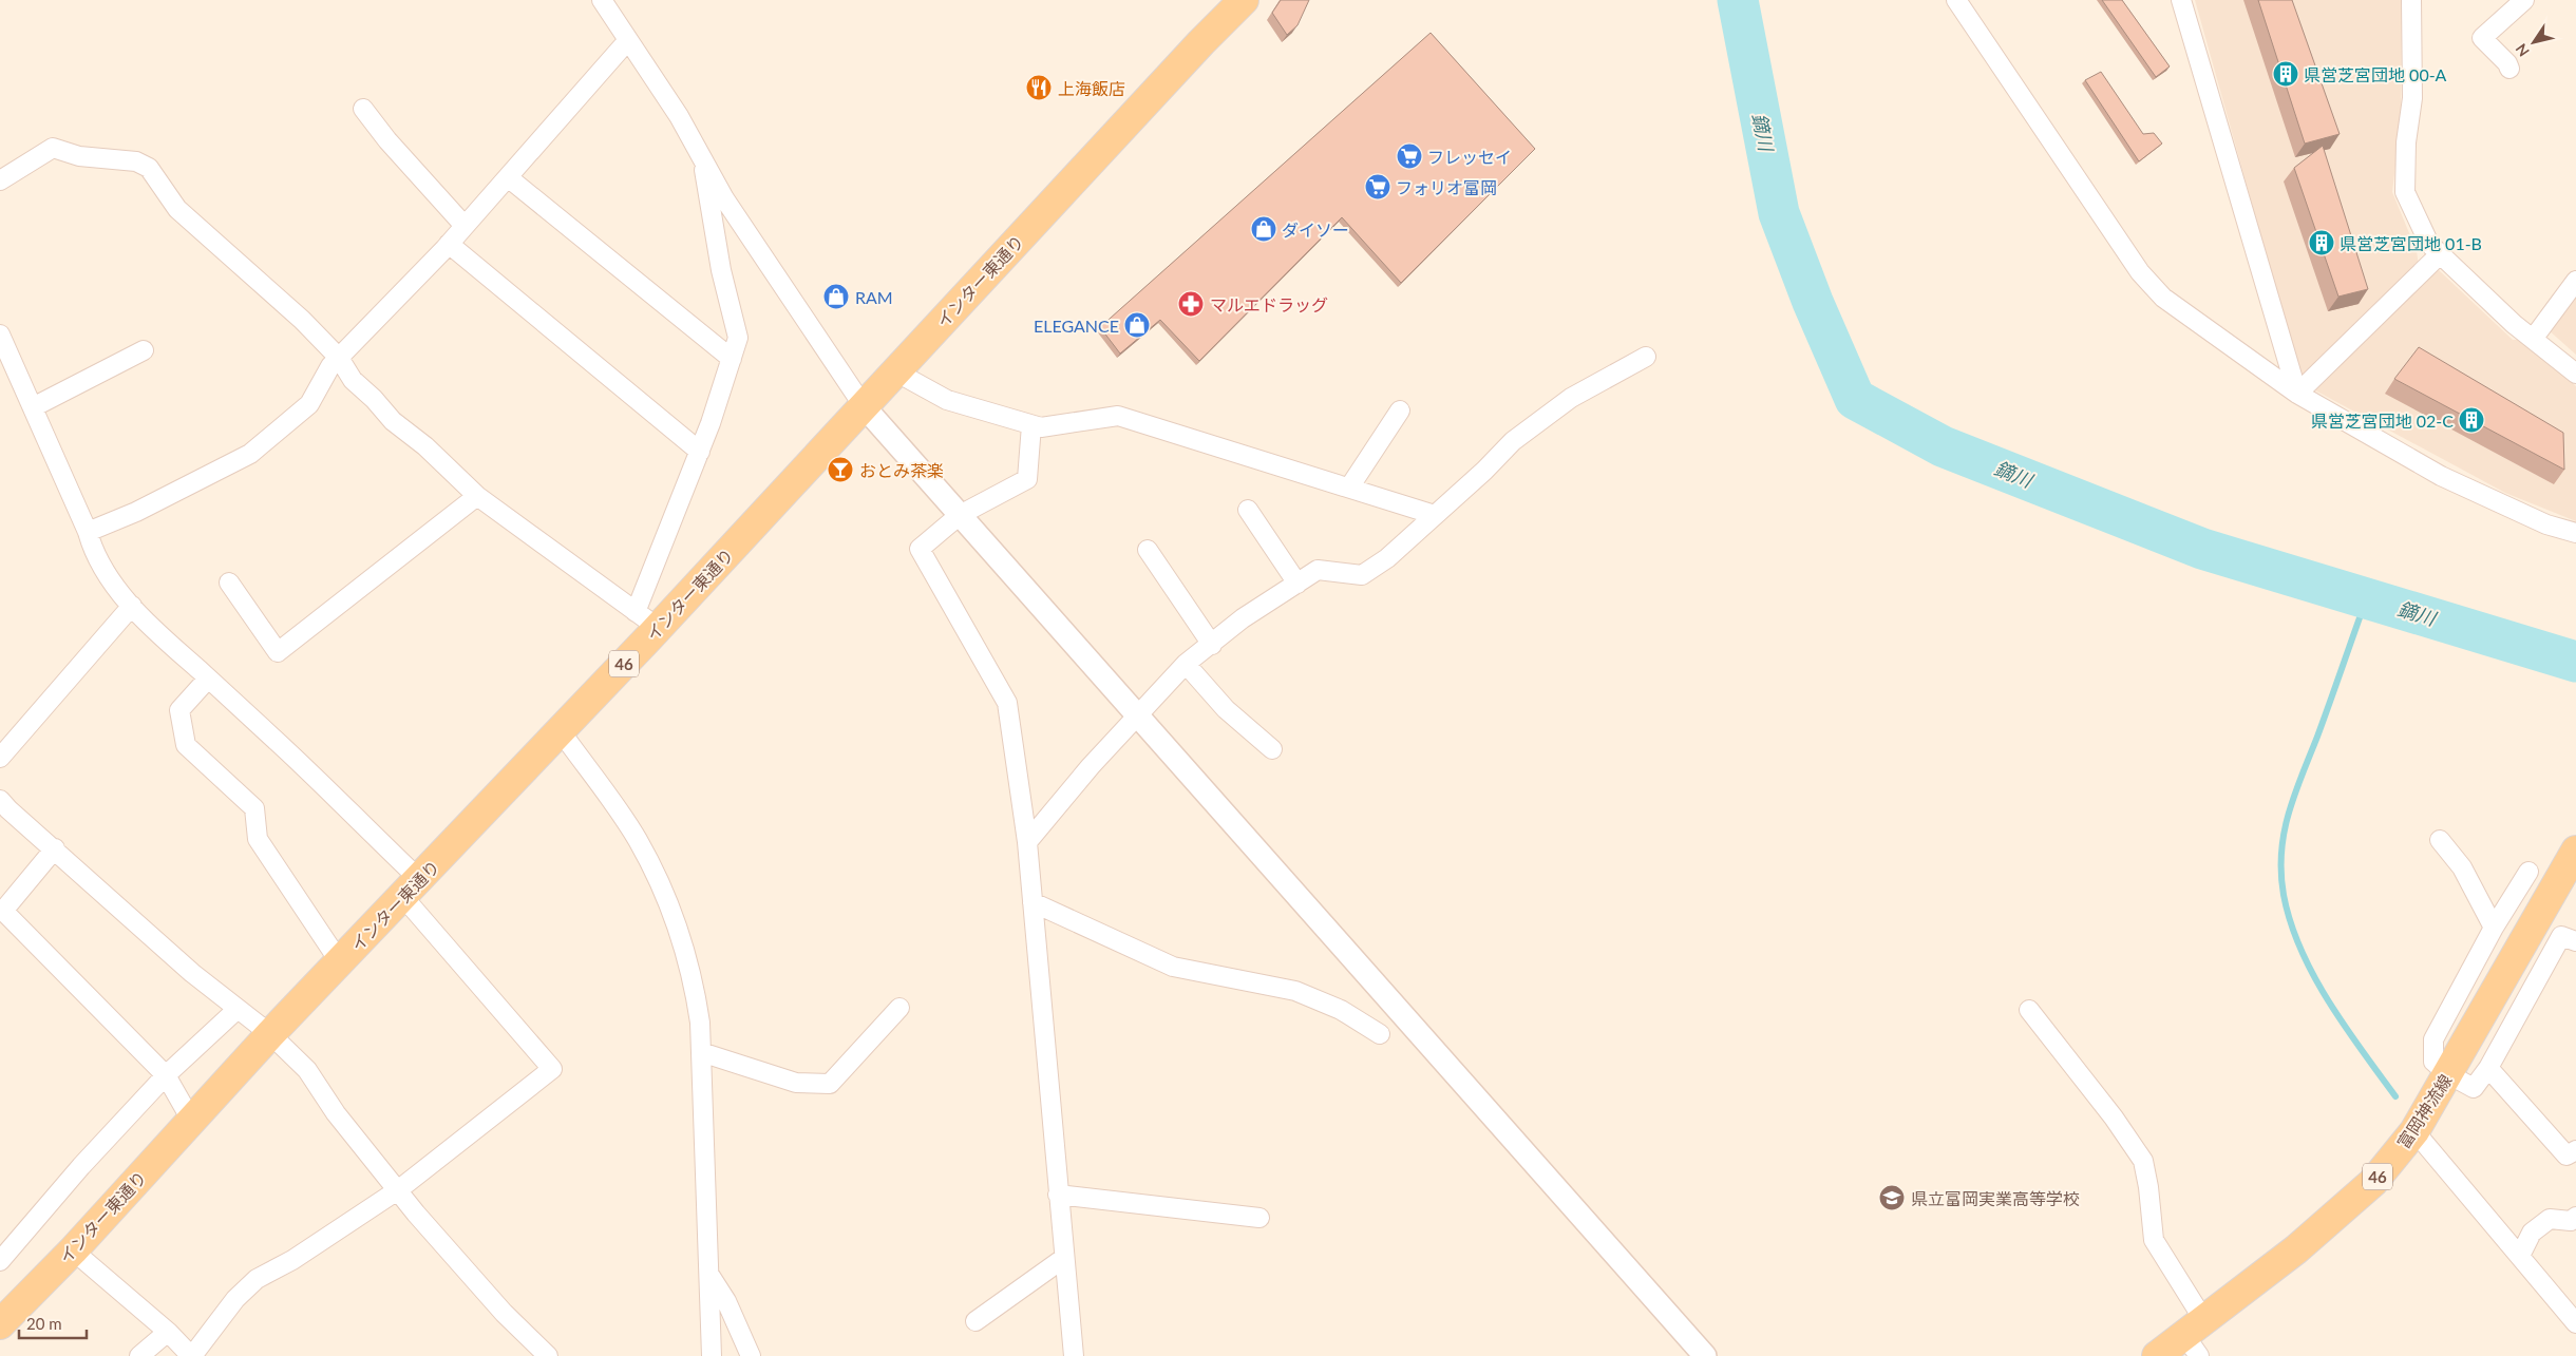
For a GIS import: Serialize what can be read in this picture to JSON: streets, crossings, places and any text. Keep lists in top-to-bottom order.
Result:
{
  "streets": {
    "main road": ["インター東通り", "46", "富岡神流線"]
  },
  "water": ["鏑川"],
  "places": {
    "building": ["県営芝宮団地 00-A", "県営芝宮団地 01-B", "県営芝宮団地 02-C"],
    "restaurant": ["上海飯店"],
    "supermarket": ["フレッセイ", "フォリオ富岡"],
    "shop": ["ダイソー", "RAM", "ELEGANCE"],
    "pharmacy": ["マルエドラッグ"],
    "bar": ["おとみ茶楽"],
    "school or university": ["県立富岡実業高等学校"]
  },
  "scale_bar": "20 m",
  "north": "bottom left"
}
